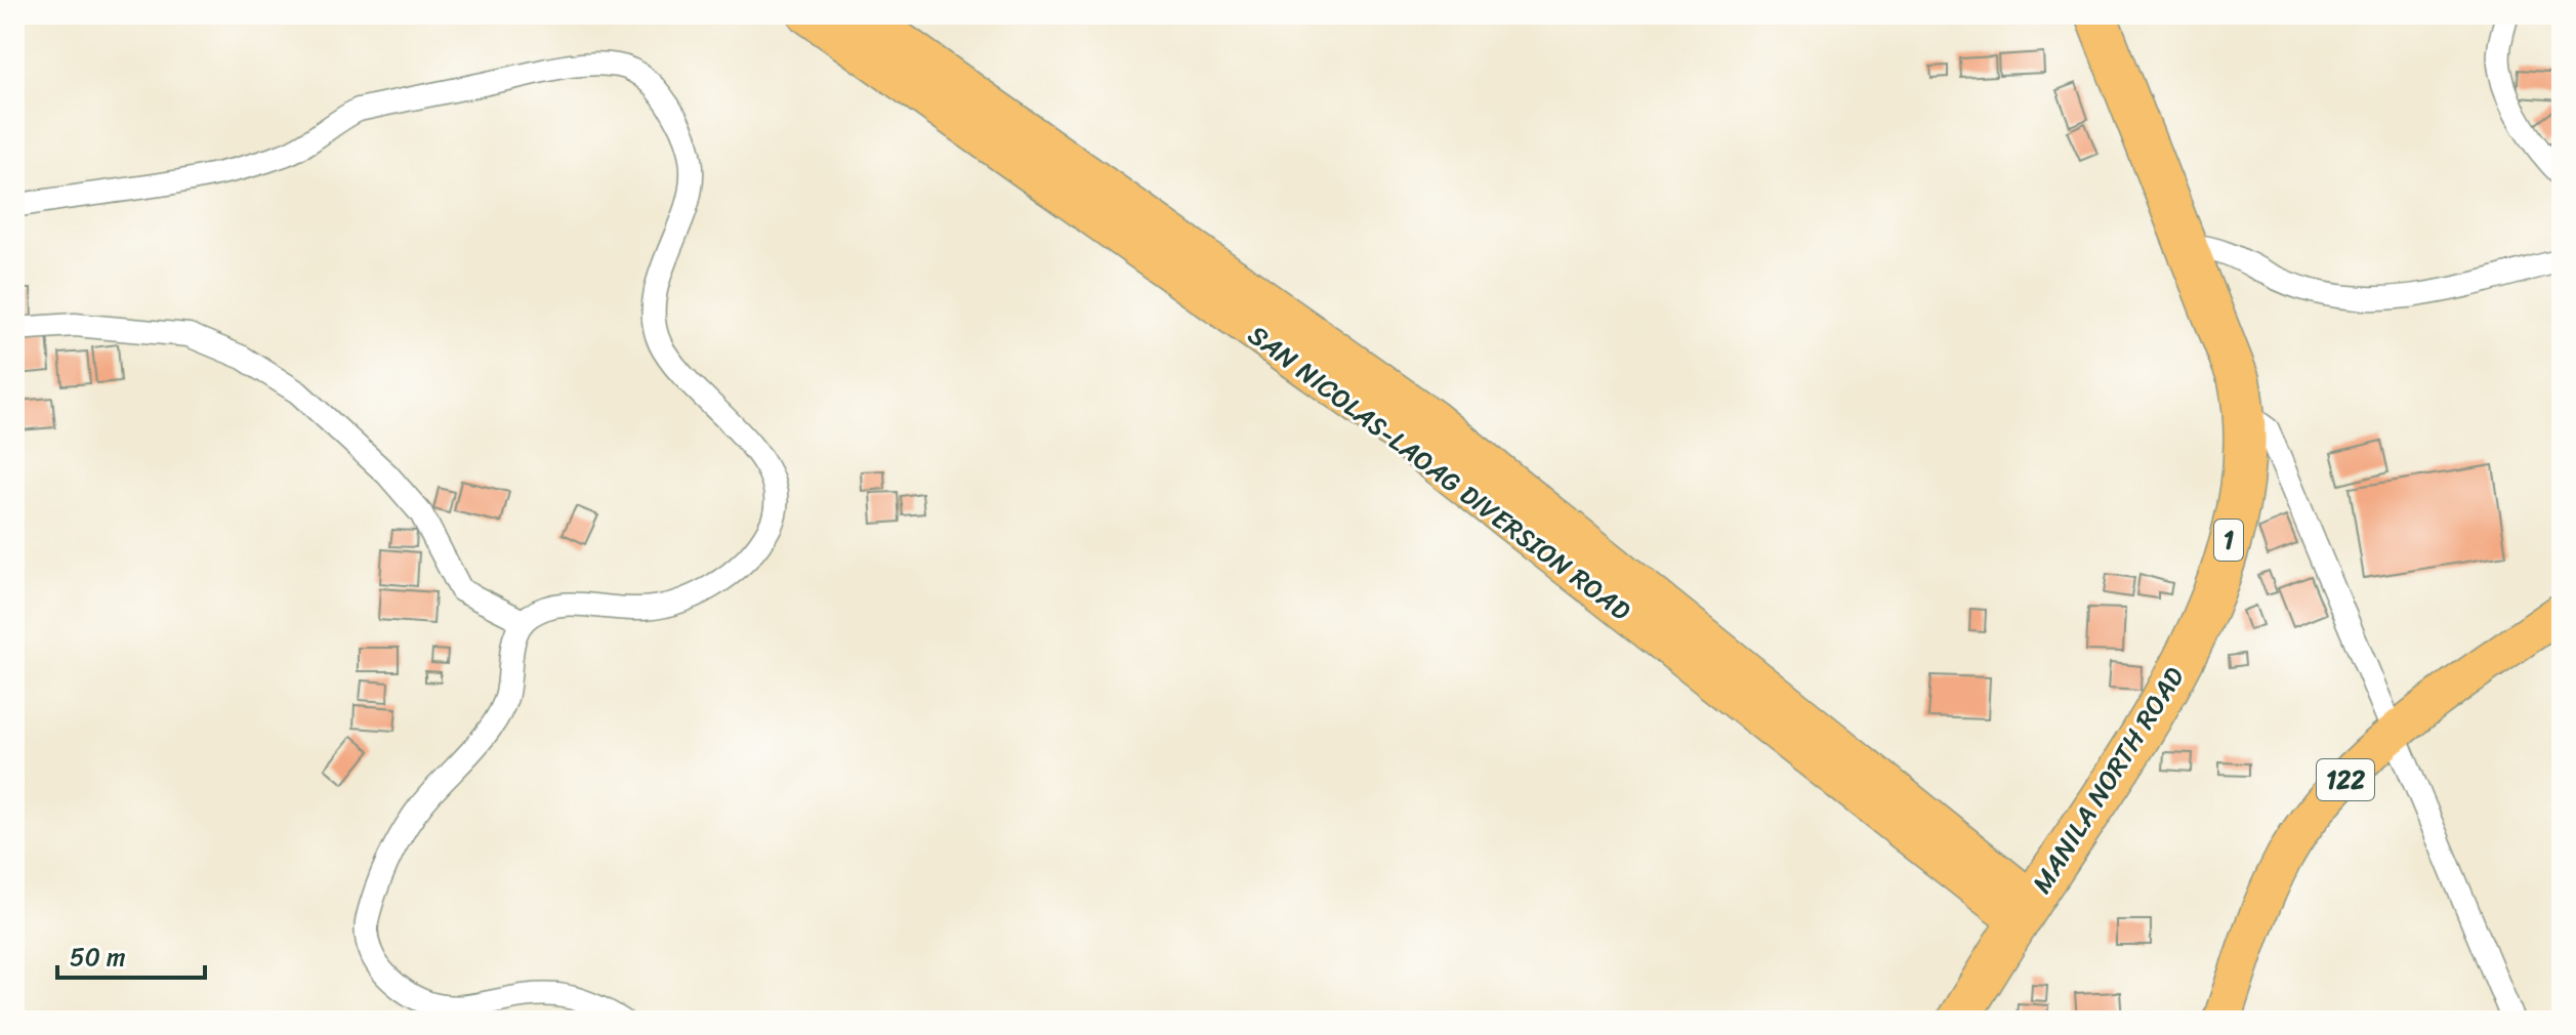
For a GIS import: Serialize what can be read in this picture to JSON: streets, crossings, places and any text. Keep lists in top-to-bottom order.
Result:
{
  "streets": {
    "highway": ["1", "MANILA NORTH ROAD"],
    "main road": ["SAN NICOLAS-LAOAG DIVERSION ROAD", "122"]
  },
  "crossings": [
    ["SAN NICOLAS-LAOAG DIVERSION ROAD", "MANILA NORTH ROAD"]
  ],
  "scale_bar": "50 m"
}
